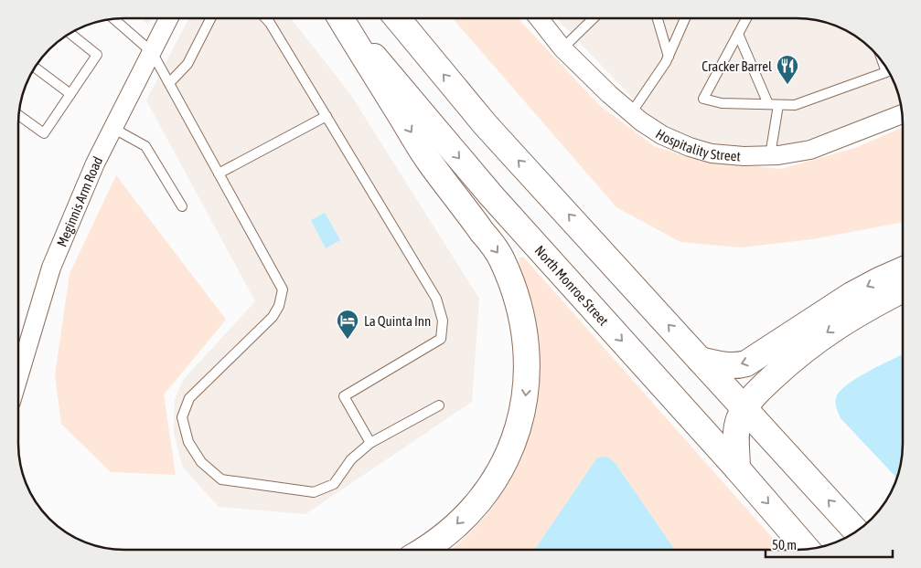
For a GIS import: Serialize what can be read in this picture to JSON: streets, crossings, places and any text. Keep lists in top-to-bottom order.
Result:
{
  "streets": {
    "main road": ["North Monroe Street"],
    "street": ["Hospitality Street", "Meginnis Arm Road"]
  },
  "places": {
    "restaurant": ["Cracker Barrel"],
    "hotel": ["La Quinta Inn"]
  },
  "scale_bar": "50 m"
}
